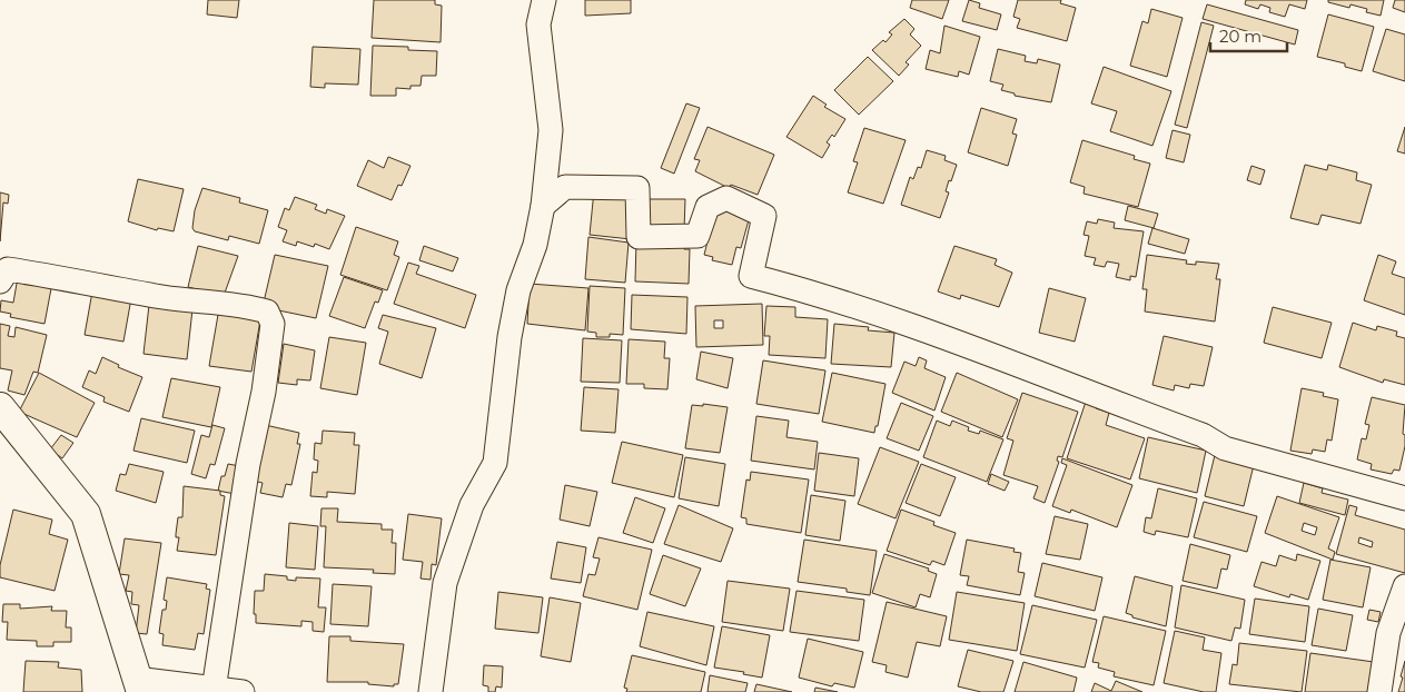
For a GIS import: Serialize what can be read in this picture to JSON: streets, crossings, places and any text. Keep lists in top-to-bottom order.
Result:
{
  "scale_bar": "20 m"
}
